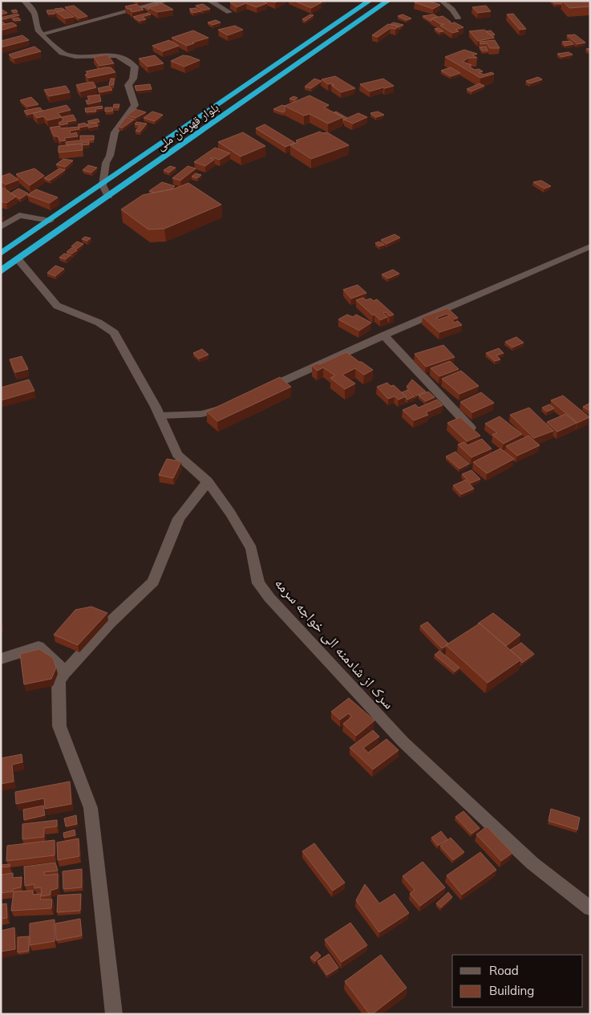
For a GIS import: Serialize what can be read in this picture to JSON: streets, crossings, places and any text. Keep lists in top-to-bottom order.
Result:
{
  "streets": {
    "highway": ["بلوار قهرمان ملی"],
    "street": ["سرک از شادمنه الی خواجه سرمه"]
  },
  "crossings": [
    ["بلوار قهرمان ملی", "سرک از شادمنه الی خواجه سرمه"]
  ],
  "legend": ["Road", "Building"]
}
